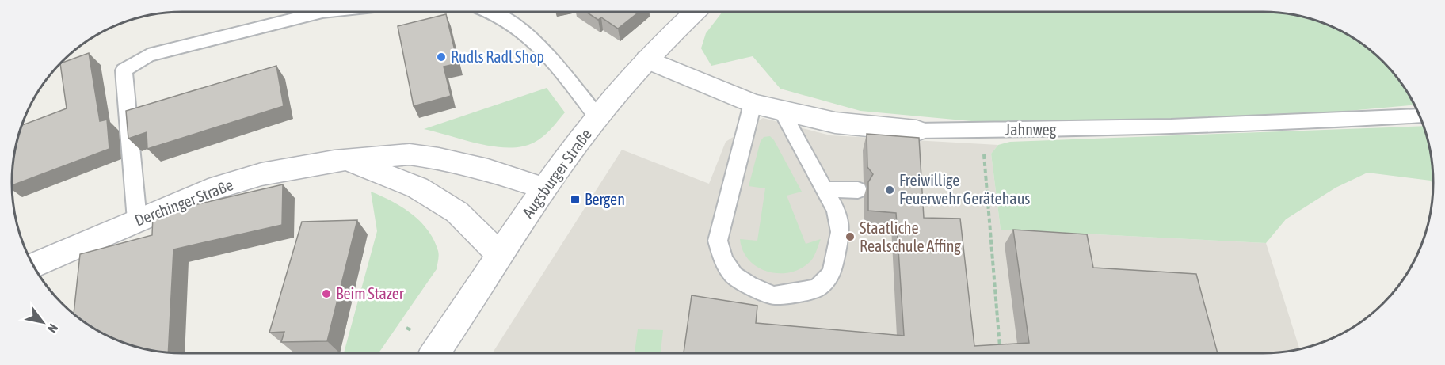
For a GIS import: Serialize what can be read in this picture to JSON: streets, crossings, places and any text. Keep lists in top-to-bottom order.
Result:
{
  "streets": {
    "street": ["Jahnweg", "Augsburger Straße", "Derchinger Straße"]
  },
  "crossings": [
    ["Jahnweg", "Augsburger Straße"],
    ["Augsburger Straße", "Derchinger Straße"]
  ],
  "places": {
    "other": [
      "Rudls Radl Shop",
      "Freiwillige Feuerwehr Gerätehaus",
      "Staatliche Realschule Affing",
      "Beim Stazer"
    ],
    "transit": ["Bergen"]
  },
  "north": "bottom right"
}
